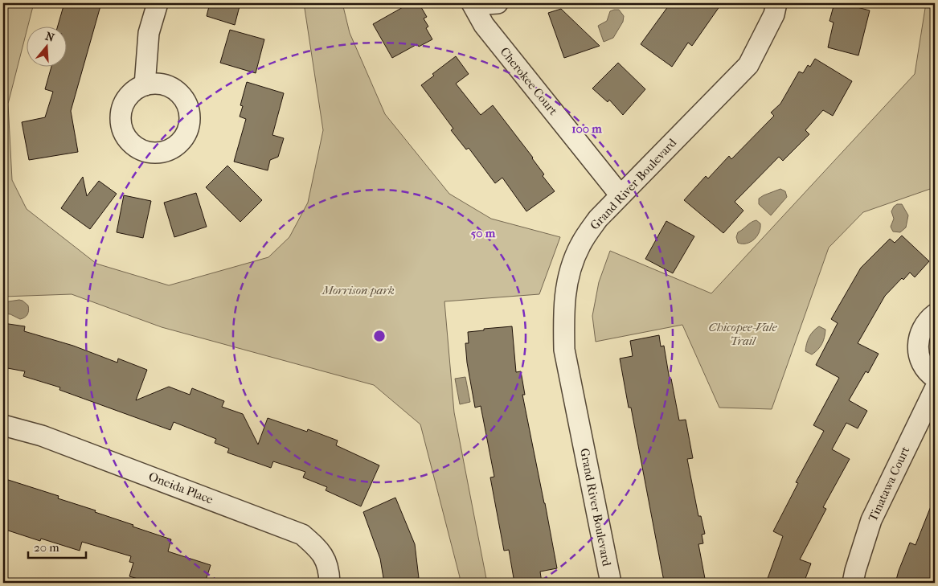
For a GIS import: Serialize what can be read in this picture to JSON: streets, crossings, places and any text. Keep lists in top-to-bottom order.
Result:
{
  "streets": {
    "street": [
      "Cherokee Court",
      "Grand River Boulevard",
      "Tinatawa Court",
      "Oneida Place"
    ]
  },
  "crossings": [
    ["Cherokee Court", "Grand River Boulevard"]
  ],
  "parks": ["Morrison park", "Chicopee-Vale Trail"],
  "scale_bar": "20 m",
  "north": "top",
  "rings": ["100 m", "50 m"]
}
